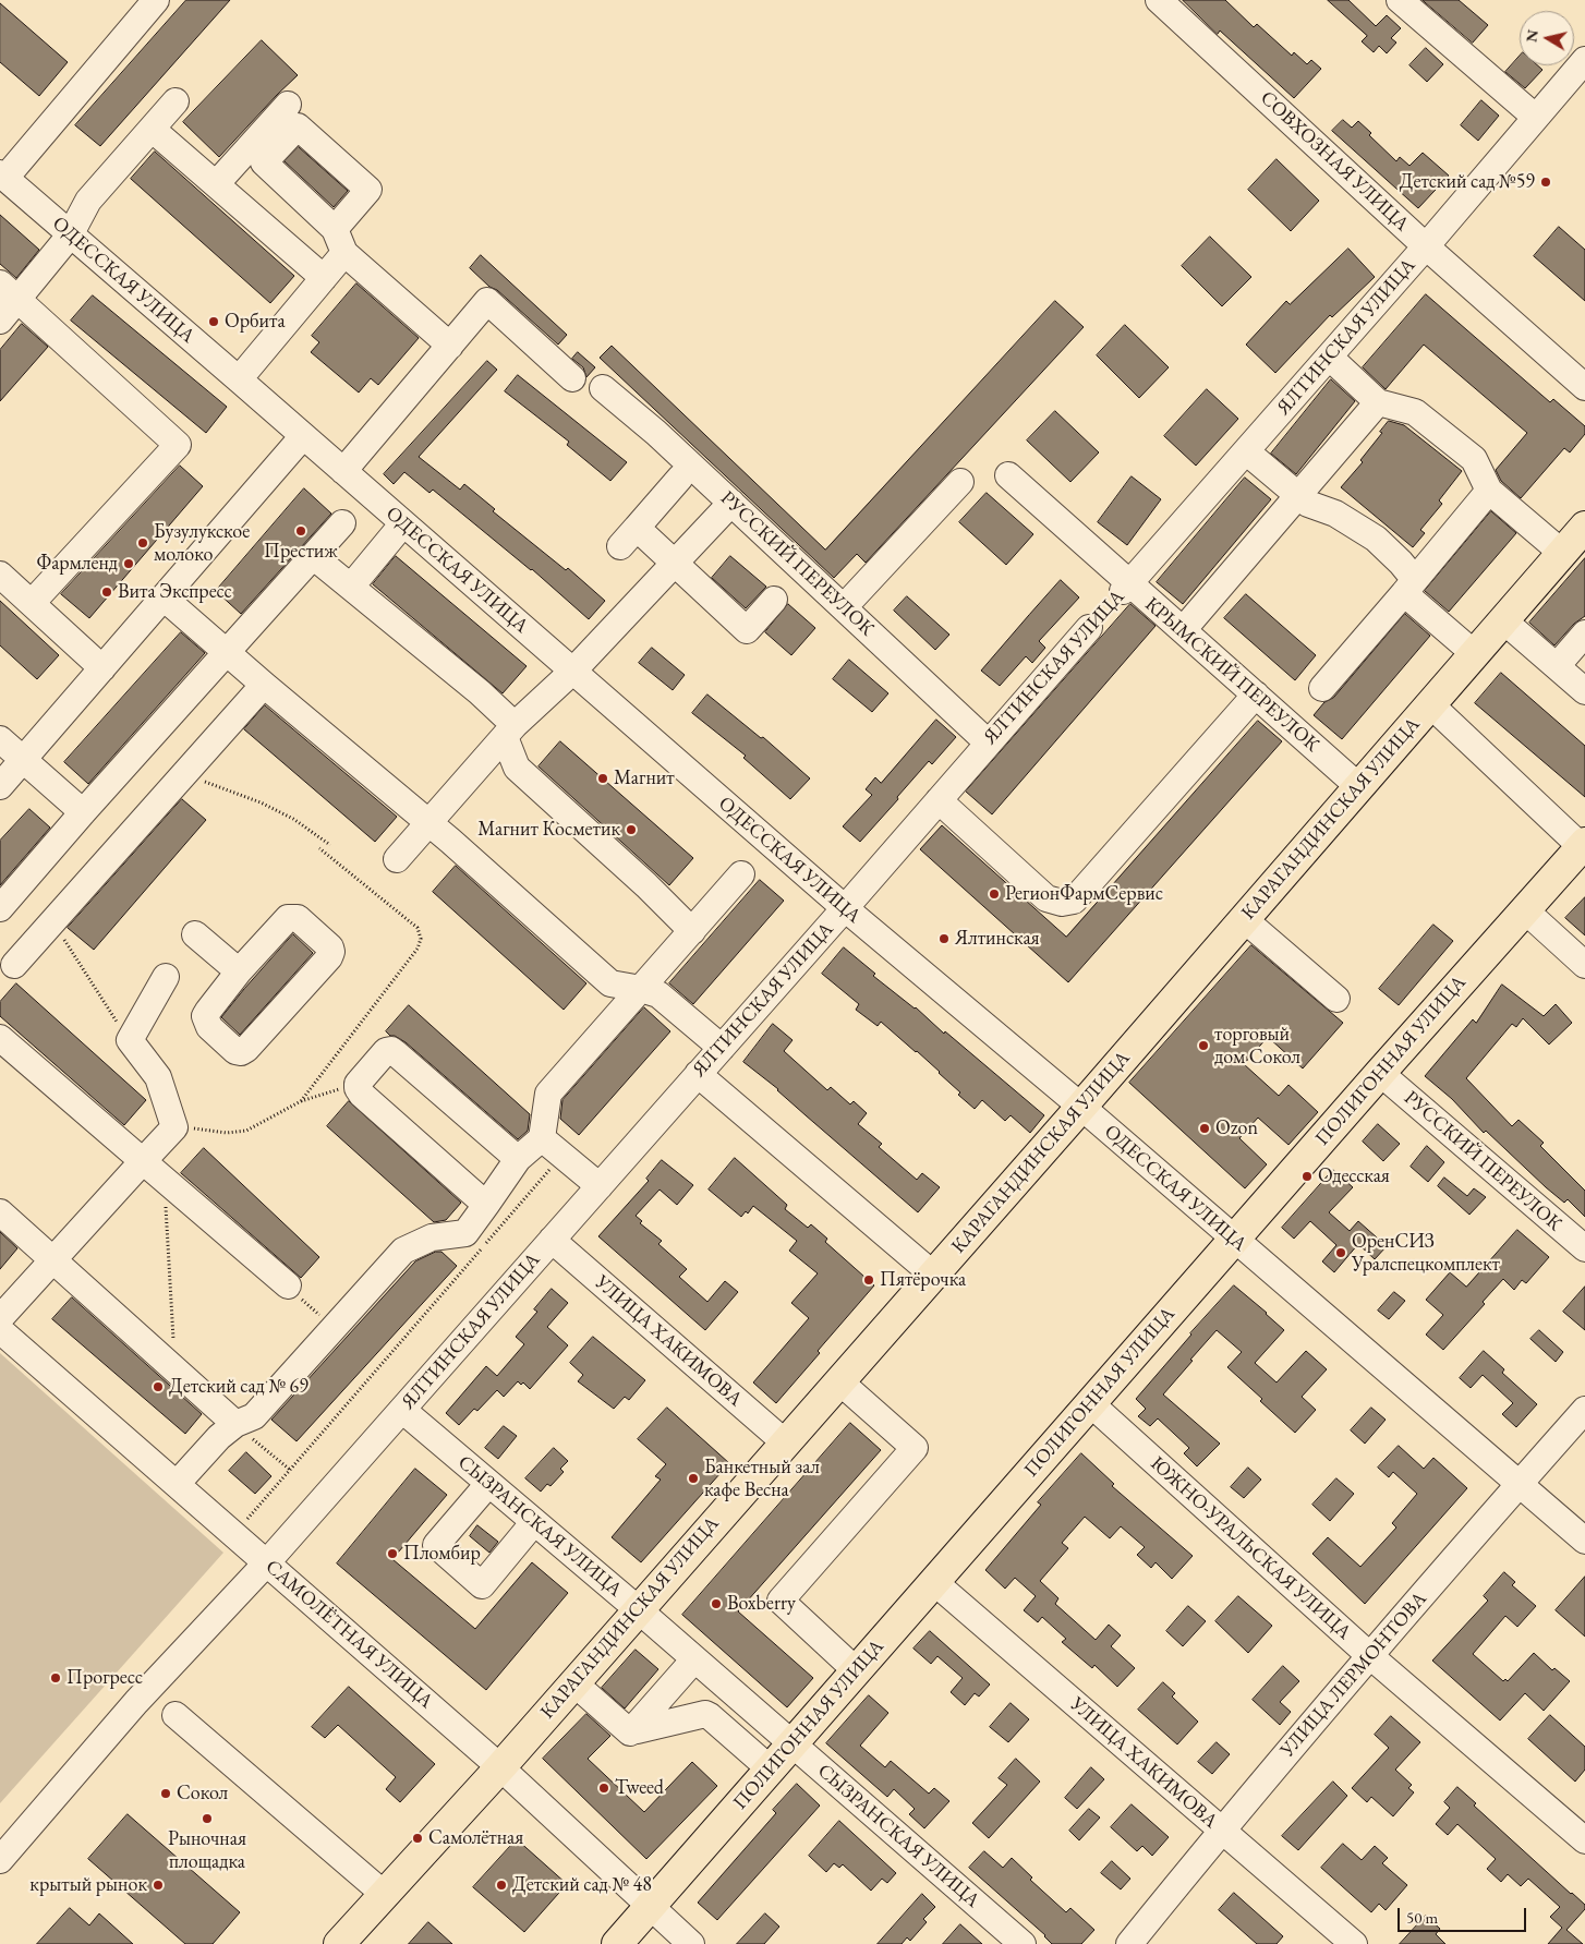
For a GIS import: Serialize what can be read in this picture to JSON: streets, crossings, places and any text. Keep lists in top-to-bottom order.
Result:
{
  "streets": {
    "main road": ["КАРАГАНДИНСКАЯ УЛИЦА", "ПОЛИГОННАЯ УЛИЦА"],
    "street": [
      "СОВХОЗНАЯ УЛИЦА",
      "ОДЕССКАЯ УЛИЦА",
      "ЯЛТИНСКАЯ УЛИЦА",
      "РУССКИЙ ПЕРЕУЛОК",
      "КРЫМСКИЙ ПЕРЕУЛОК",
      "УЛИЦА ХАКИМОВА",
      "СЫЗРАНСКАЯ УЛИЦА",
      "ЮЖНО-УРАЛЬСКАЯ УЛИЦА",
      "САМОЛЁТНАЯ УЛИЦА",
      "УЛИЦА ЛЕРМОНТОВА"
    ]
  },
  "crossings": [
    ["СОВХОЗНАЯ УЛИЦА", "ЯЛТИНСКАЯ УЛИЦА"],
    ["ОДЕССКАЯ УЛИЦА", "ЯЛТИНСКАЯ УЛИЦА"],
    ["ОДЕССКАЯ УЛИЦА", "КАРАГАНДИНСКАЯ УЛИЦА"],
    ["ОДЕССКАЯ УЛИЦА", "ПОЛИГОННАЯ УЛИЦА"],
    ["ОДЕССКАЯ УЛИЦА", "УЛИЦА ЛЕРМОНТОВА"],
    ["ЯЛТИНСКАЯ УЛИЦА", "РУССКИЙ ПЕРЕУЛОК"],
    ["ЯЛТИНСКАЯ УЛИЦА", "КРЫМСКИЙ ПЕРЕУЛОК"],
    ["ЯЛТИНСКАЯ УЛИЦА", "УЛИЦА ХАКИМОВА"],
    ["ЯЛТИНСКАЯ УЛИЦА", "СЫЗРАНСКАЯ УЛИЦА"],
    ["ЯЛТИНСКАЯ УЛИЦА", "САМОЛЁТНАЯ УЛИЦА"],
    ["РУССКИЙ ПЕРЕУЛОК", "ПОЛИГОННАЯ УЛИЦА"],
    ["КРЫМСКИЙ ПЕРЕУЛОК", "КАРАГАНДИНСКАЯ УЛИЦА"],
    ["КАРАГАНДИНСКАЯ УЛИЦА", "УЛИЦА ХАКИМОВА"],
    ["КАРАГАНДИНСКАЯ УЛИЦА", "СЫЗРАНСКАЯ УЛИЦА"],
    ["КАРАГАНДИНСКАЯ УЛИЦА", "САМОЛЁТНАЯ УЛИЦА"],
    ["ПОЛИГОННАЯ УЛИЦА", "УЛИЦА ХАКИМОВА"],
    ["ПОЛИГОННАЯ УЛИЦА", "СЫЗРАНСКАЯ УЛИЦА"],
    ["ПОЛИГОННАЯ УЛИЦА", "ЮЖНО-УРАЛЬСКАЯ УЛИЦА"],
    ["ПОЛИГОННАЯ УЛИЦА", "САМОЛЁТНАЯ УЛИЦА"],
    ["УЛИЦА ХАКИМОВА", "УЛИЦА ЛЕРМОНТОВА"],
    ["ЮЖНО-УРАЛЬСКАЯ УЛИЦА", "УЛИЦА ЛЕРМОНТОВА"]
  ],
  "places": [
    "Детский сад №59",
    "Орбита",
    "Престиж",
    "Бузулукское молоко",
    "Фармленд",
    "Вита Экспресс",
    "Магнит",
    "Магнит Косметик",
    "РегионФармСервис",
    "Ялтинская",
    "торговый дом Сокол",
    "Ozon",
    "Одесская",
    "ОренСИЗ Уралспецкомплект",
    "Пятёрочка",
    "Детский сад № 69",
    "Банкетный зал кафе Весна",
    "Пломбир",
    "Boxberry",
    "Прогресс",
    "Tweed",
    "Сокол",
    "Рыночная площадка",
    "Самолётная",
    "крытый рынок",
    "Детский сад № 48"
  ],
  "scale_bar": "50 m",
  "north": "left"
}
